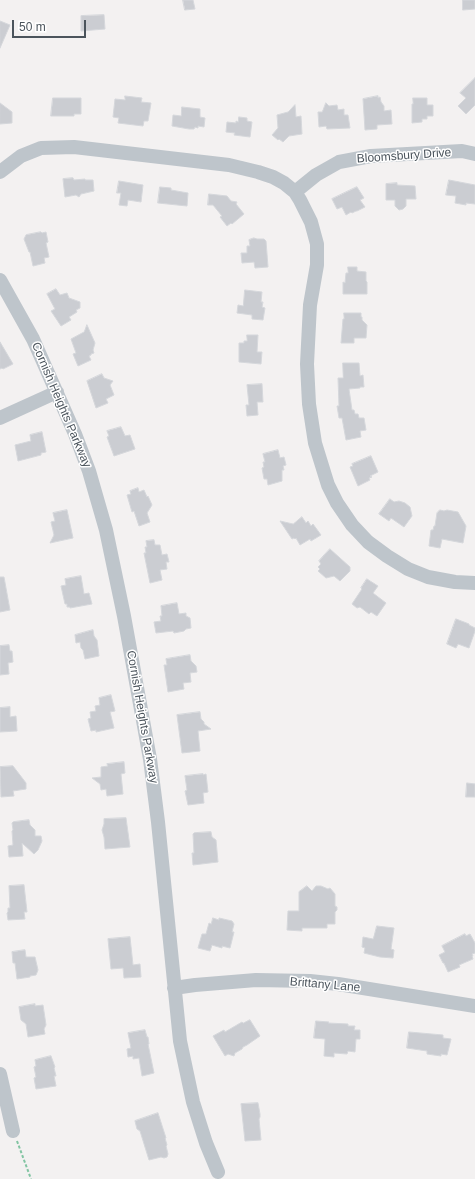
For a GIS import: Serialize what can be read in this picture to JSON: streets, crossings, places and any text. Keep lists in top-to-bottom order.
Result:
{
  "streets": {
    "street": ["Bloomsbury Drive", "Cornish Heights Parkway", "Brittany Lane"]
  },
  "crossings": [
    ["Cornish Heights Parkway", "Brittany Lane"]
  ],
  "scale_bar": "50 m"
}
